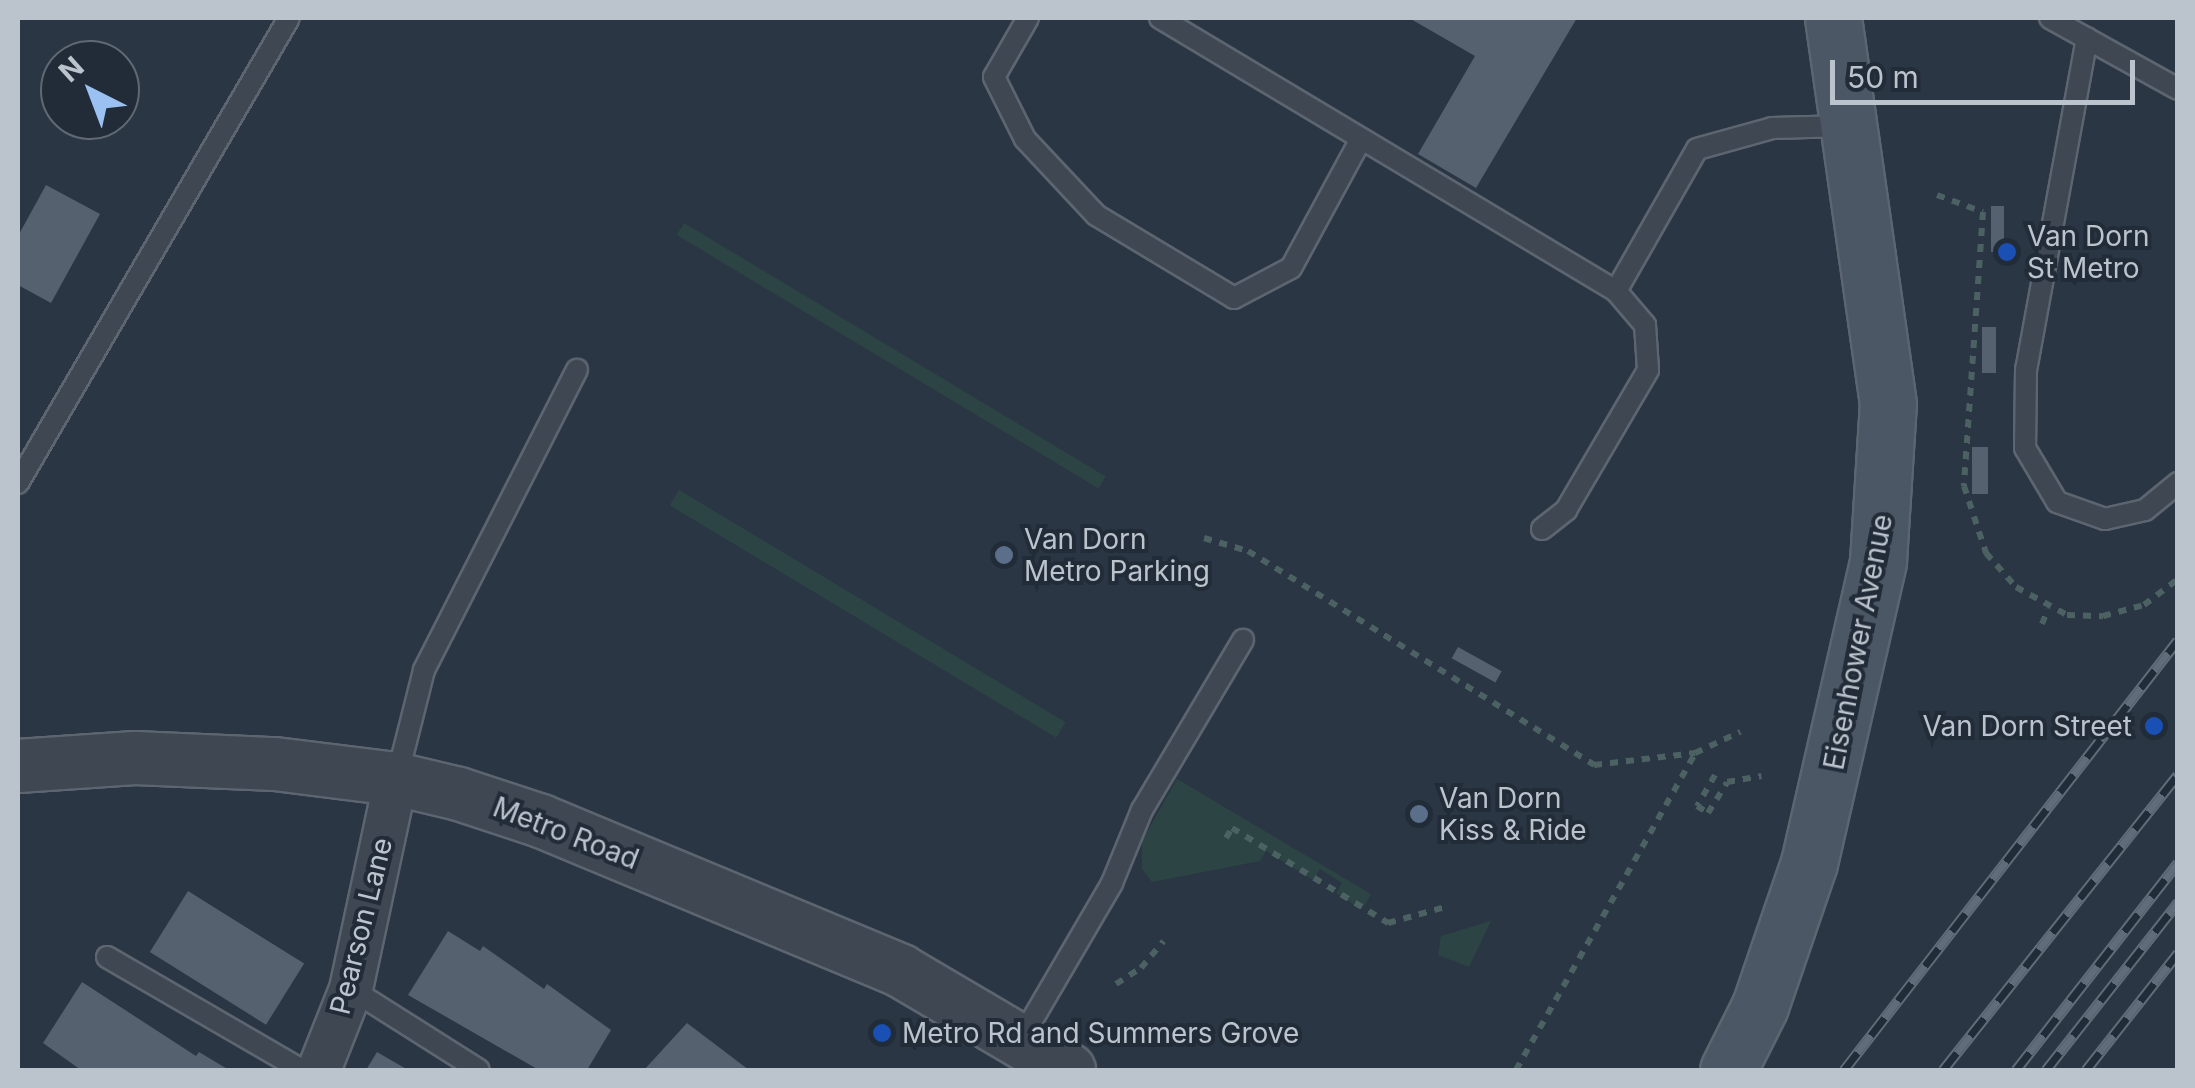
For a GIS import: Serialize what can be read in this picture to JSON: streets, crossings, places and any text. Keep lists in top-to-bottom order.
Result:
{
  "streets": {
    "main road": ["Eisenhower Avenue"],
    "street": ["Metro Road", "Pearson Lane"]
  },
  "crossings": [
    ["Metro Road", "Pearson Lane"]
  ],
  "places": [
    "Van Dorn St Metro",
    "Van Dorn Metro Parking",
    "Van Dorn Street",
    "Van Dorn Kiss & Ride",
    "Metro Rd and Summers Grove"
  ],
  "scale_bar": "50 m",
  "north": "top left"
}
